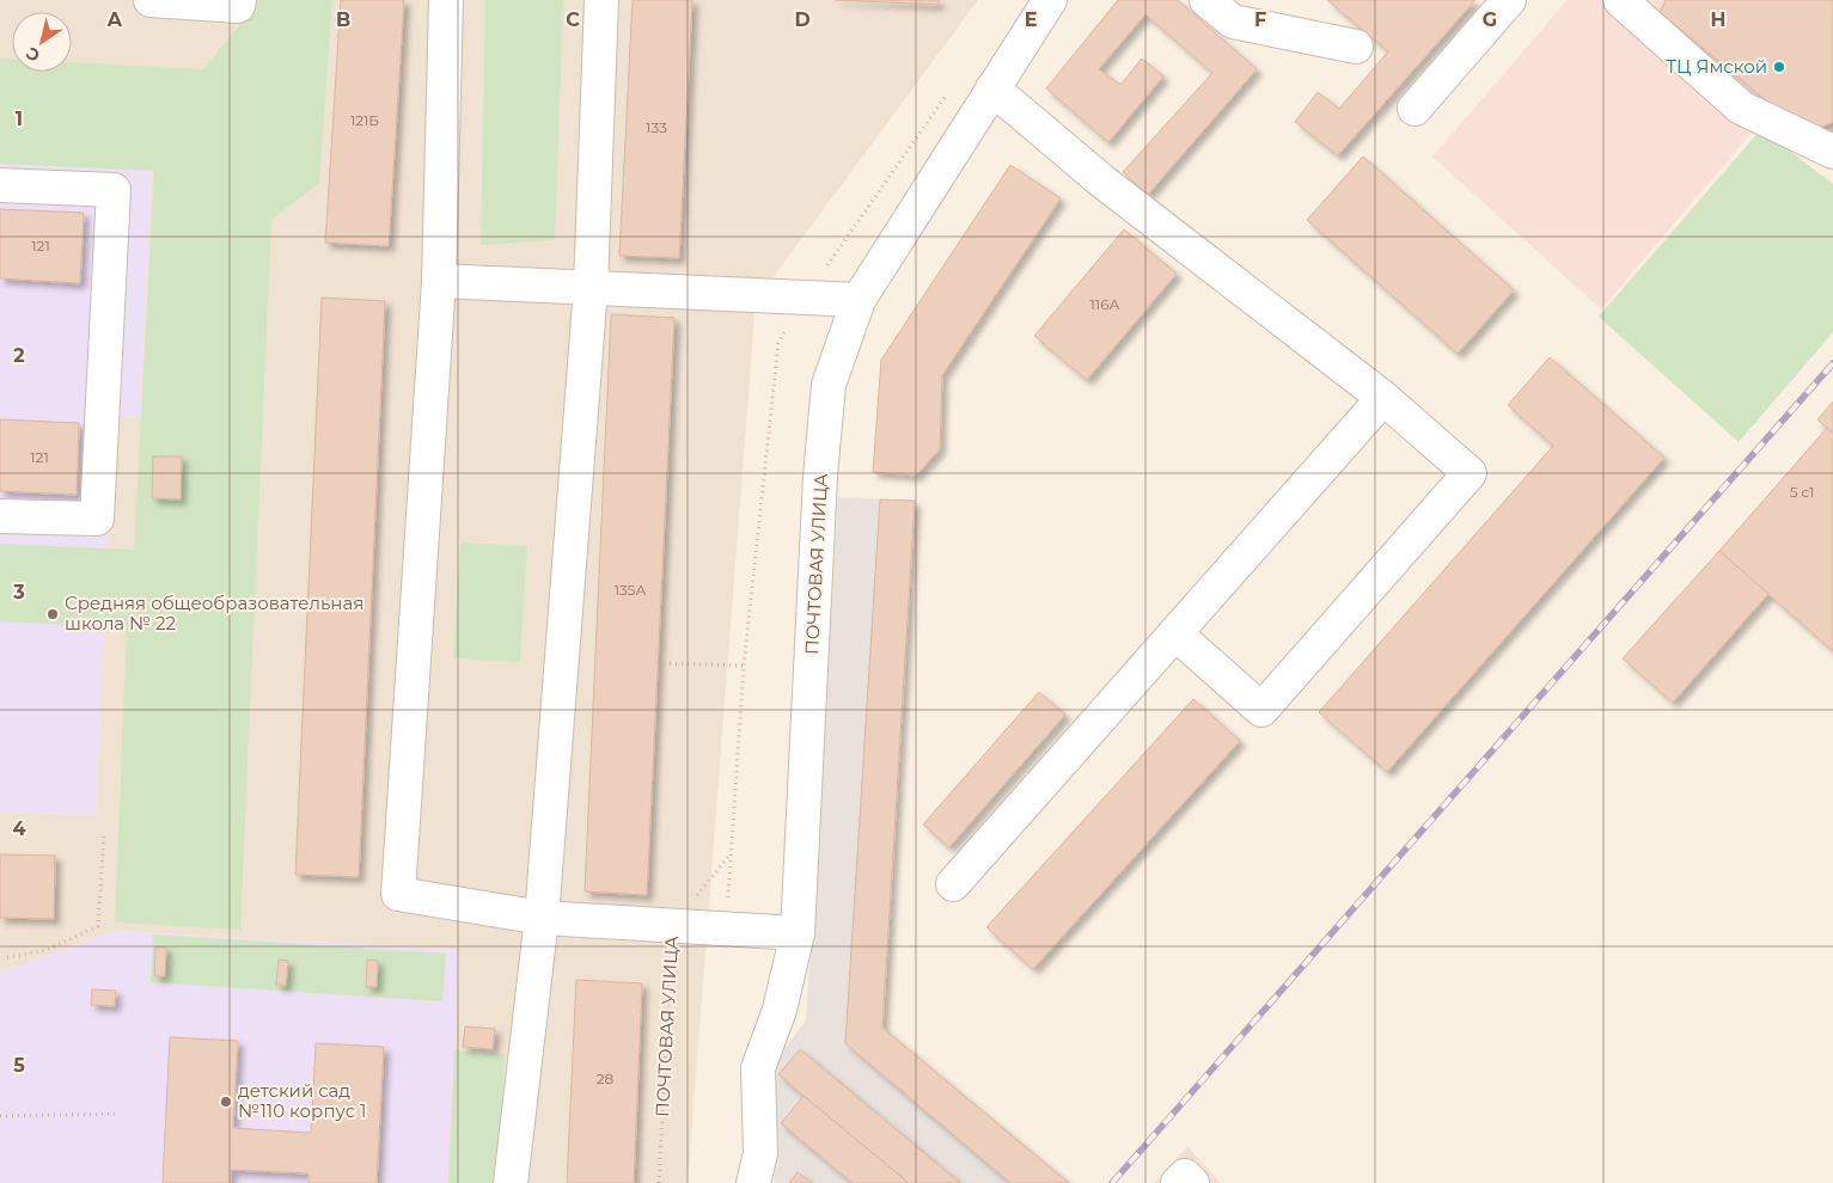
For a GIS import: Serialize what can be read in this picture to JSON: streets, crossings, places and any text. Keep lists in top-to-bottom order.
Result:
{
  "streets": {
    "street": ["ПОЧТОВАЯ УЛИЦА"]
  },
  "places": ["ТЦ Ямской", "Средняя общеобразовательная школа № 22", "детский сад №110 корпус 1"],
  "house_numbers": [
    "121Б",
    "133",
    "121",
    "116А",
    "121",
    "5 с1",
    "135А",
    "28"
  ],
  "north": "bottom left",
  "grid": {
    "columns": [
      "A",
      "B",
      "C",
      "D",
      "E",
      "F",
      "G",
      "H"
    ],
    "rows": [
      "1",
      "2",
      "3",
      "4",
      "5"
    ]
  }
}
